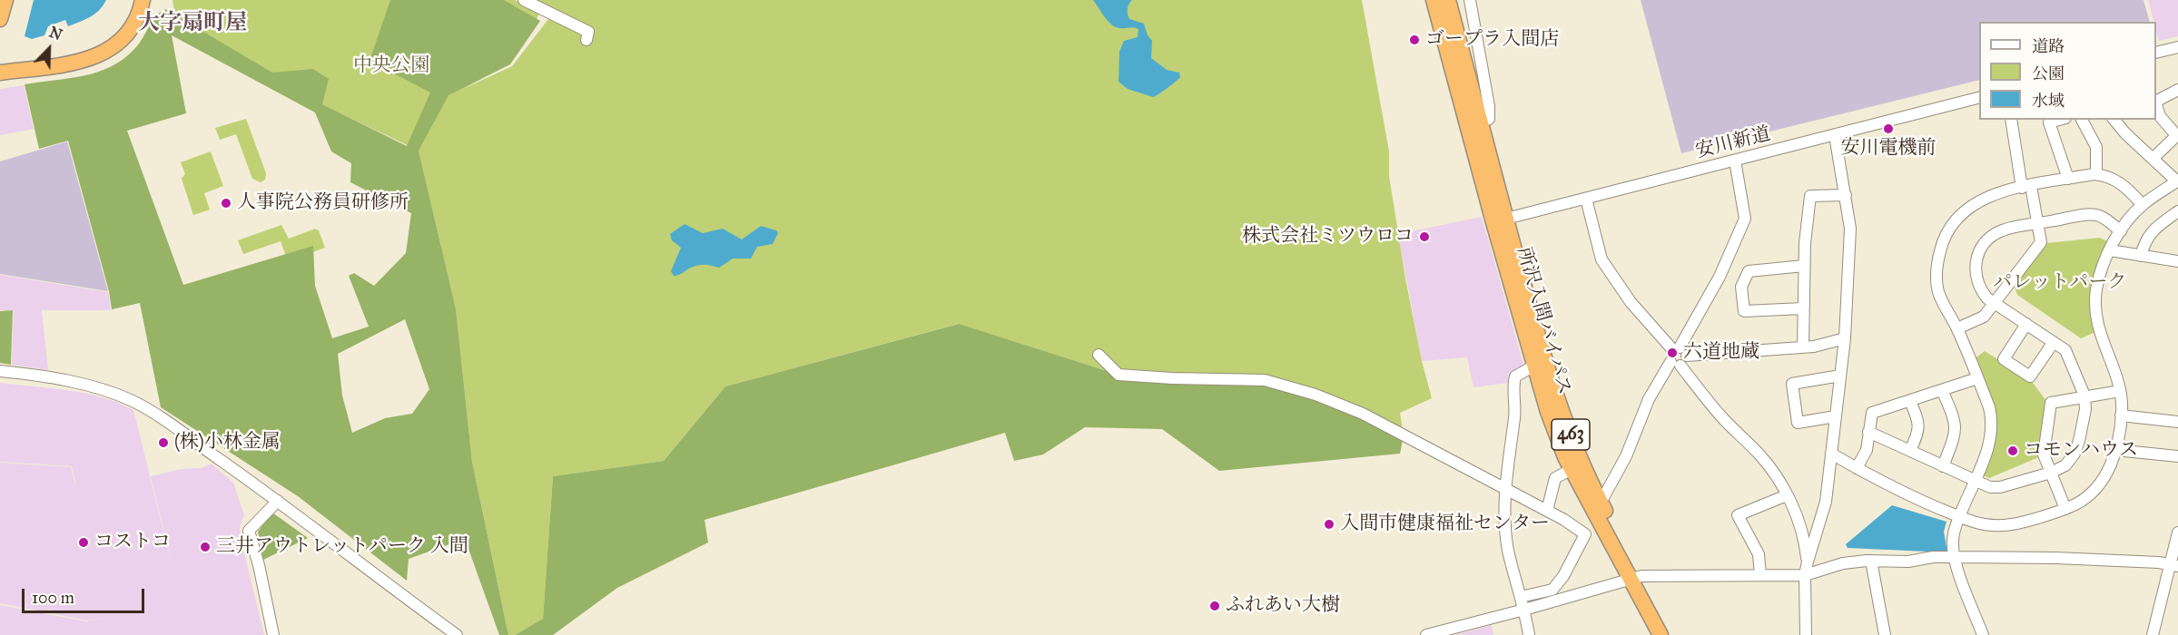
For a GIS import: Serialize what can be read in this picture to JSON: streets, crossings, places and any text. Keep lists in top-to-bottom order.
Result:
{
  "streets": {
    "highway": ["所沢入間バイパス", "463"],
    "street": ["安川新道"]
  },
  "crossings": [
    ["安川新道", "所沢入間バイパス"]
  ],
  "districts": ["大字扇町屋"],
  "parks": ["中央公園", "パレットパーク"],
  "places": [
    "ゴープラ入間店",
    "安川電機前",
    "人事院公務員研修所",
    "株式会社ミツウロコ",
    "六道地蔵",
    "(株)小林金属",
    "コモンハウス",
    "入間市健康福祉センター",
    "コストコ",
    "三井アウトレットパーク 入間",
    "ふれあい大樹"
  ],
  "legend": ["道路", "公園", "水域"],
  "scale_bar": "100 m",
  "north": "top right"
}
